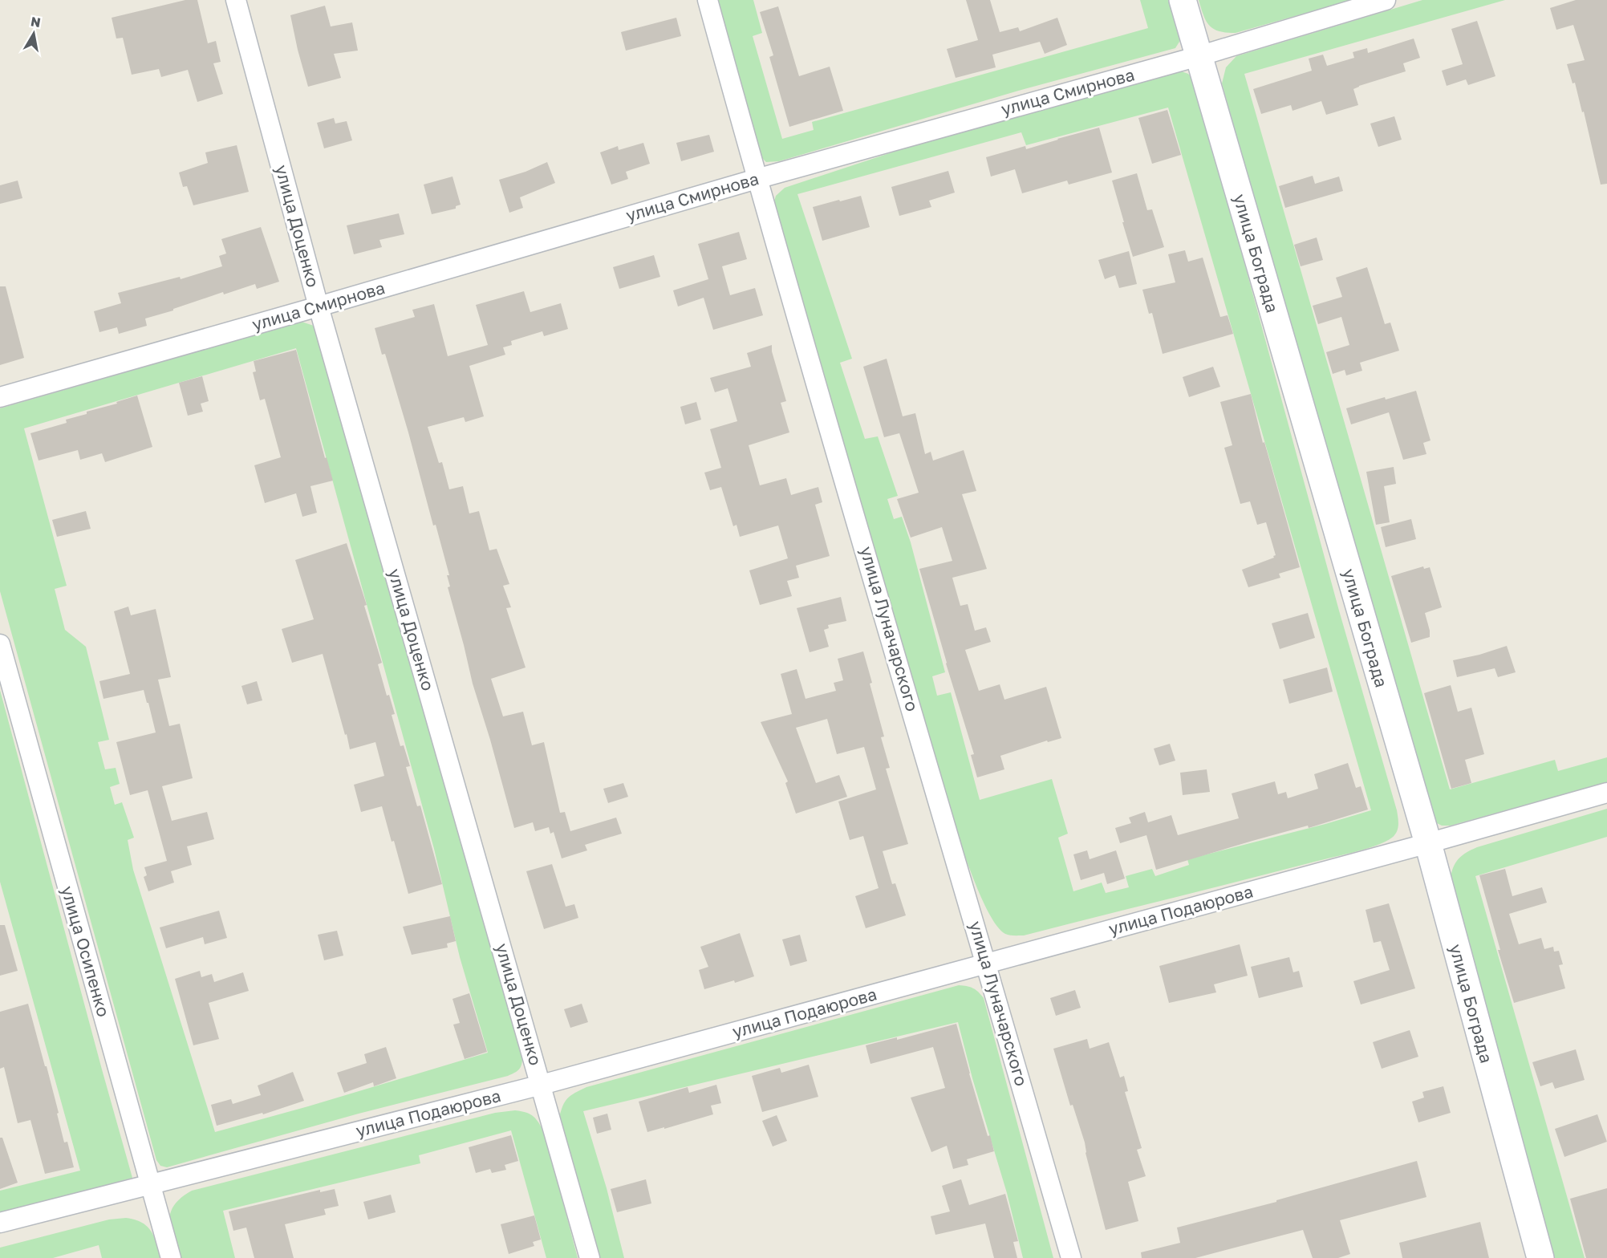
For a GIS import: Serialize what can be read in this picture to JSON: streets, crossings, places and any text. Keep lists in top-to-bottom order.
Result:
{
  "streets": {
    "street": [
      "улица Смирнова",
      "улица Доценко",
      "улица Бограда",
      "улица Луначарского",
      "улица Подаюрова",
      "улица Осипенко"
    ]
  },
  "crossings": [
    ["улица Смирнова", "улица Доценко"],
    ["улица Смирнова", "улица Бограда"],
    ["улица Смирнова", "улица Луначарского"],
    ["улица Доценко", "улица Подаюрова"],
    ["улица Бограда", "улица Подаюрова"],
    ["улица Луначарского", "улица Подаюрова"],
    ["улица Подаюрова", "улица Осипенко"]
  ],
  "north": "top"
}
